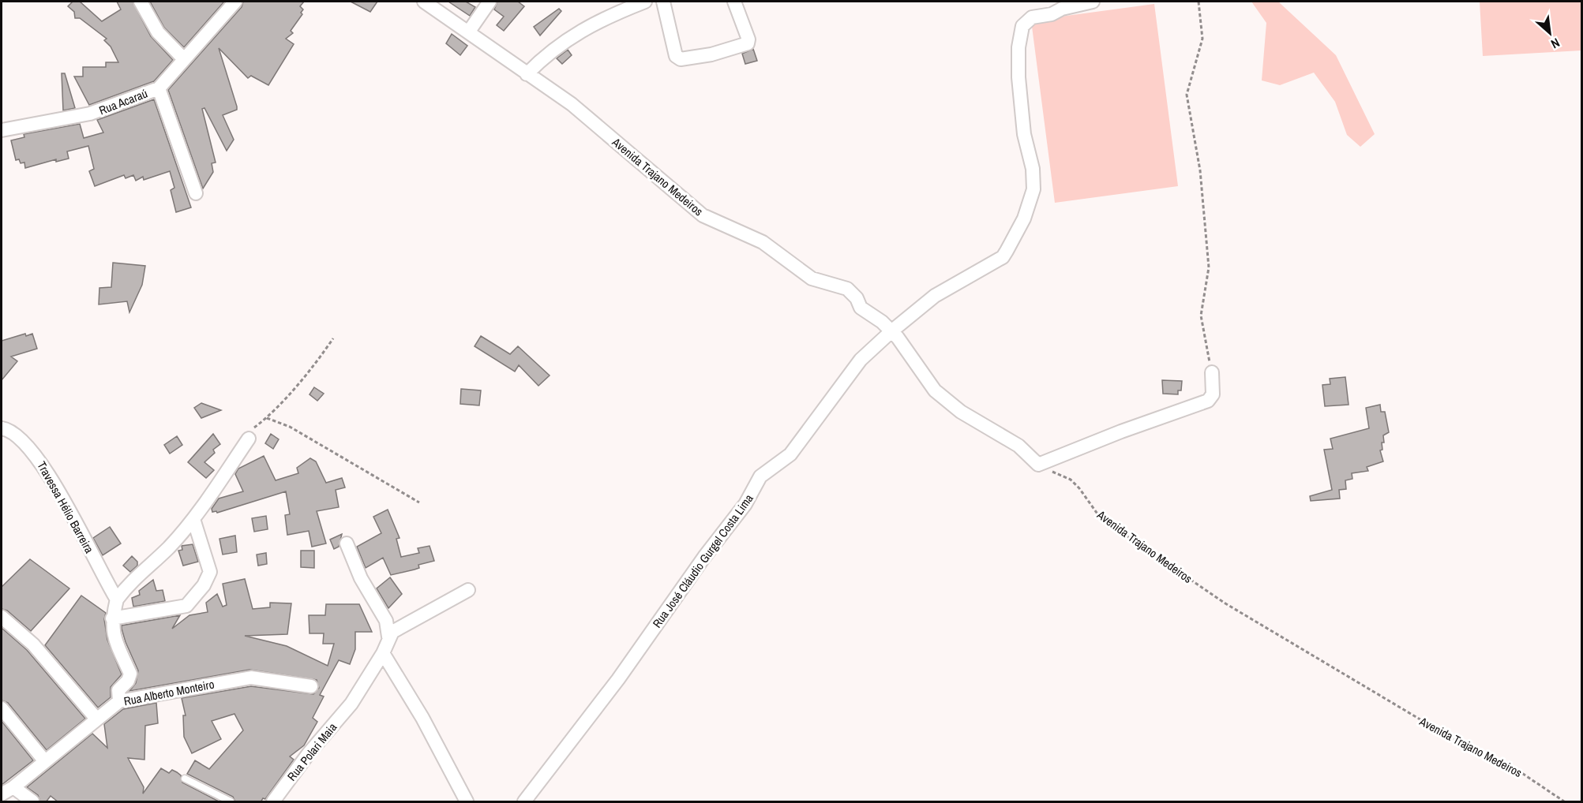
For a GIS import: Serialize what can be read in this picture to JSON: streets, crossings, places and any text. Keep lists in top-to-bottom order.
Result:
{
  "streets": {
    "street": [
      "Rua Acaraú",
      "Avenida Trajano Medeiros",
      "Travessa Hélio Barreira",
      "Rua José Cláudio Gurgel Costa Lima",
      "Rua Alberto Monteiro",
      "Rua Polari Maia"
    ]
  },
  "crossings": [
    ["Avenida Trajano Medeiros", "Rua José Cláudio Gurgel Costa Lima"]
  ],
  "north": "bottom right"
}
